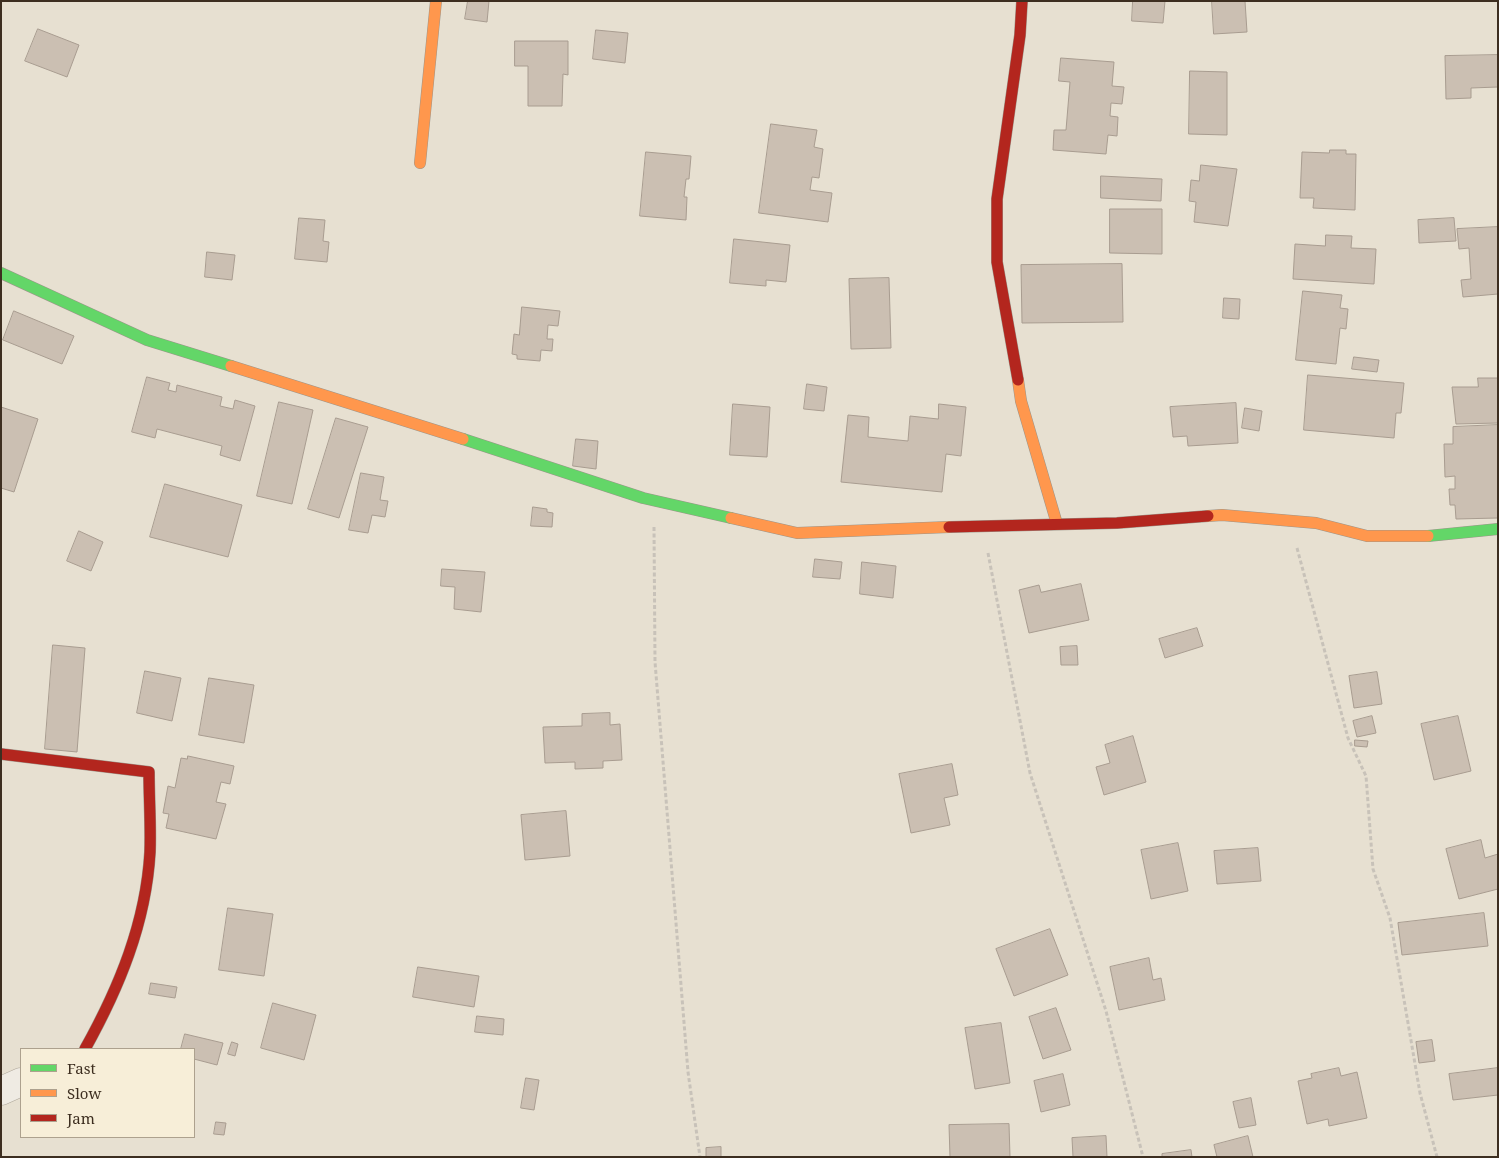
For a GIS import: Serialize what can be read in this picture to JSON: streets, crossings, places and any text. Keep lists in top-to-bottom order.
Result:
{
  "legend": ["Fast", "Slow", "Jam"]
}
